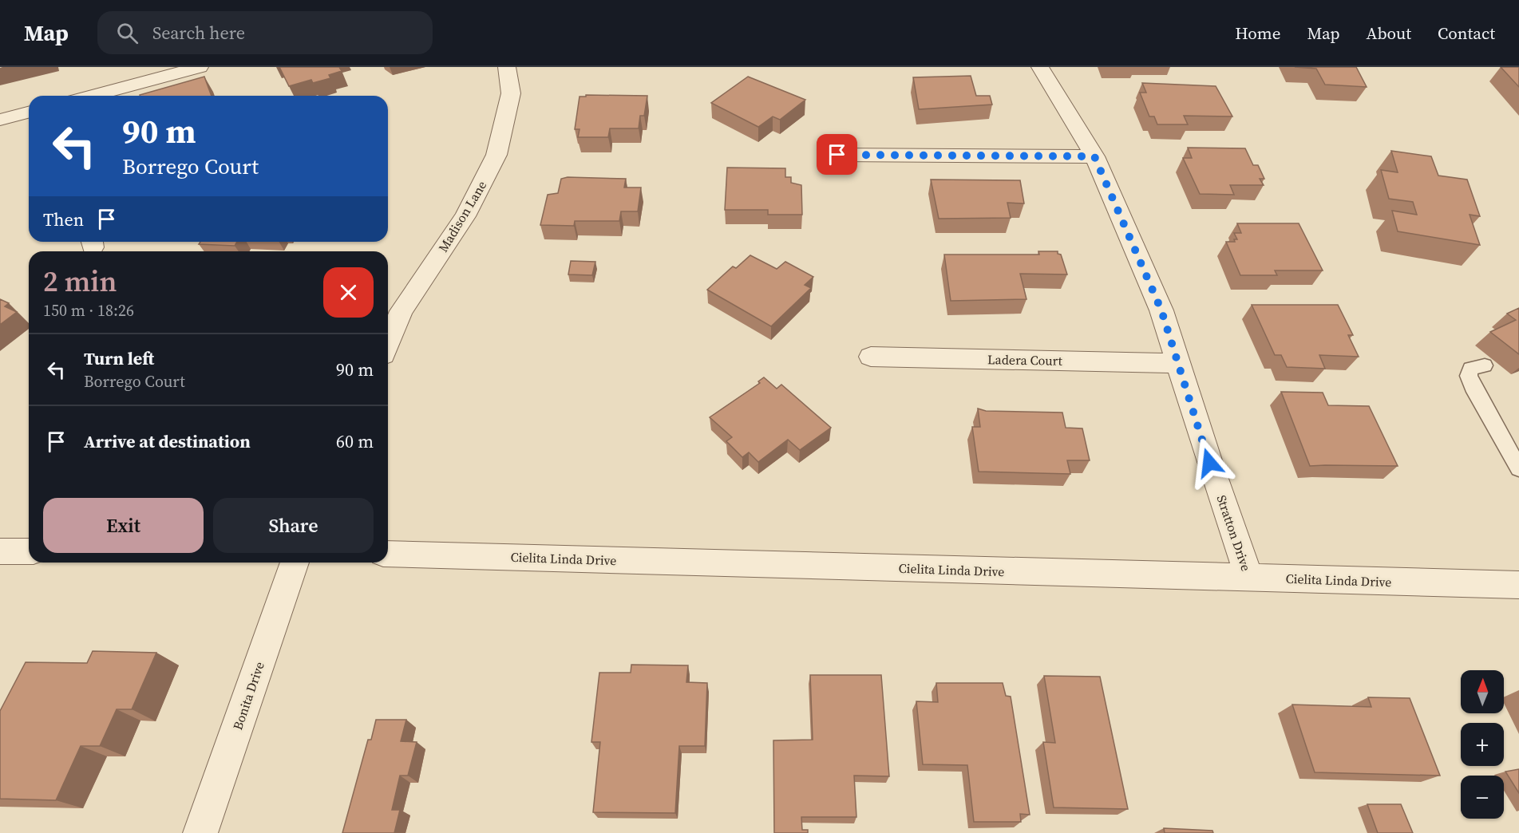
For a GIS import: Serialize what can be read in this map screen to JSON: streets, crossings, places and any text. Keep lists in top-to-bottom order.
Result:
{
  "streets": {
    "street": [
      "Madison Lane",
      "Ladera Court",
      "Stratton Drive",
      "Cielita Linda Drive",
      "Bonita Drive"
    ]
  },
  "crossings": [
    ["Ladera Court", "Stratton Drive"],
    ["Stratton Drive", "Cielita Linda Drive"]
  ],
  "north": "top",
  "page": {
    "header": "Map",
    "search": "Search here",
    "nav": [
      "Home",
      "Map",
      "About",
      "Contact"
    ],
    "turn": ["90 m", "Borrego Court"],
    "then": "Then",
    "heading": ["2 min", "150 m · 18:26"],
    "list": [
      {
        "name": "Turn left",
        "note": "Borrego Court",
        "value": "90 m"
      },
      {
        "name": "Arrive at destination",
        "value": "60 m"
      }
    ],
    "buttons": ["Exit", "Share"],
    "map_buttons": ["+", "−"]
  }
}
